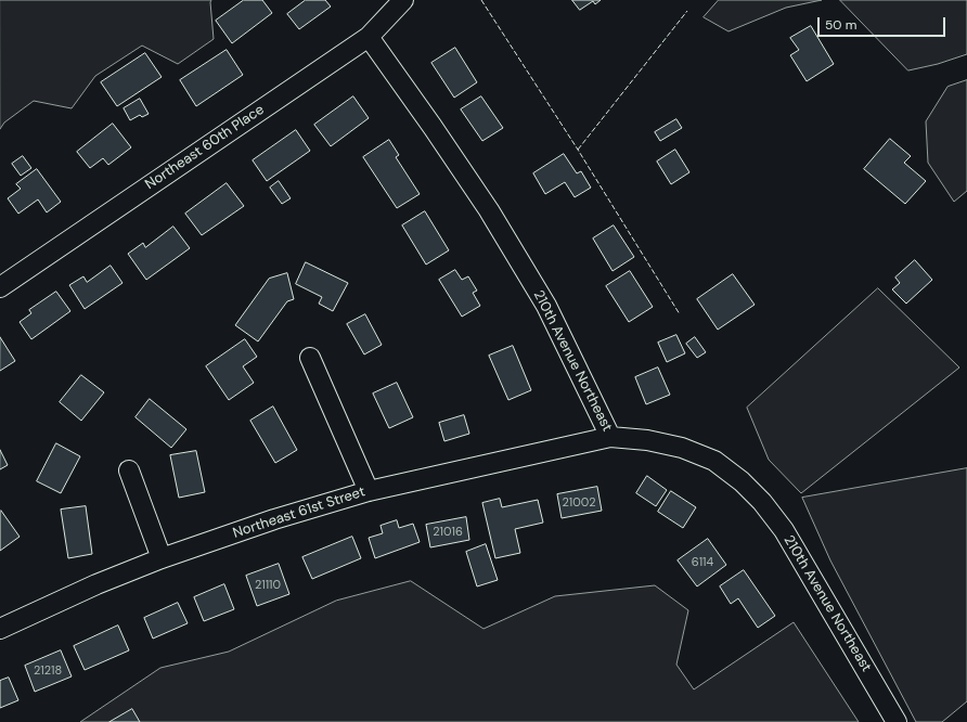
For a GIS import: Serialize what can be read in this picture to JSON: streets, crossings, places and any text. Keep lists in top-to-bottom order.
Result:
{
  "streets": {
    "street": ["Northeast 60th Place", "210th Avenue Northeast", "Northeast 61st Street"]
  },
  "crossings": [
    ["Northeast 60th Place", "210th Avenue Northeast"],
    ["210th Avenue Northeast", "Northeast 61st Street"]
  ],
  "house_numbers": [
    "21002",
    "21016",
    "6114",
    "21110",
    "21218"
  ],
  "scale_bar": "50 m"
}
